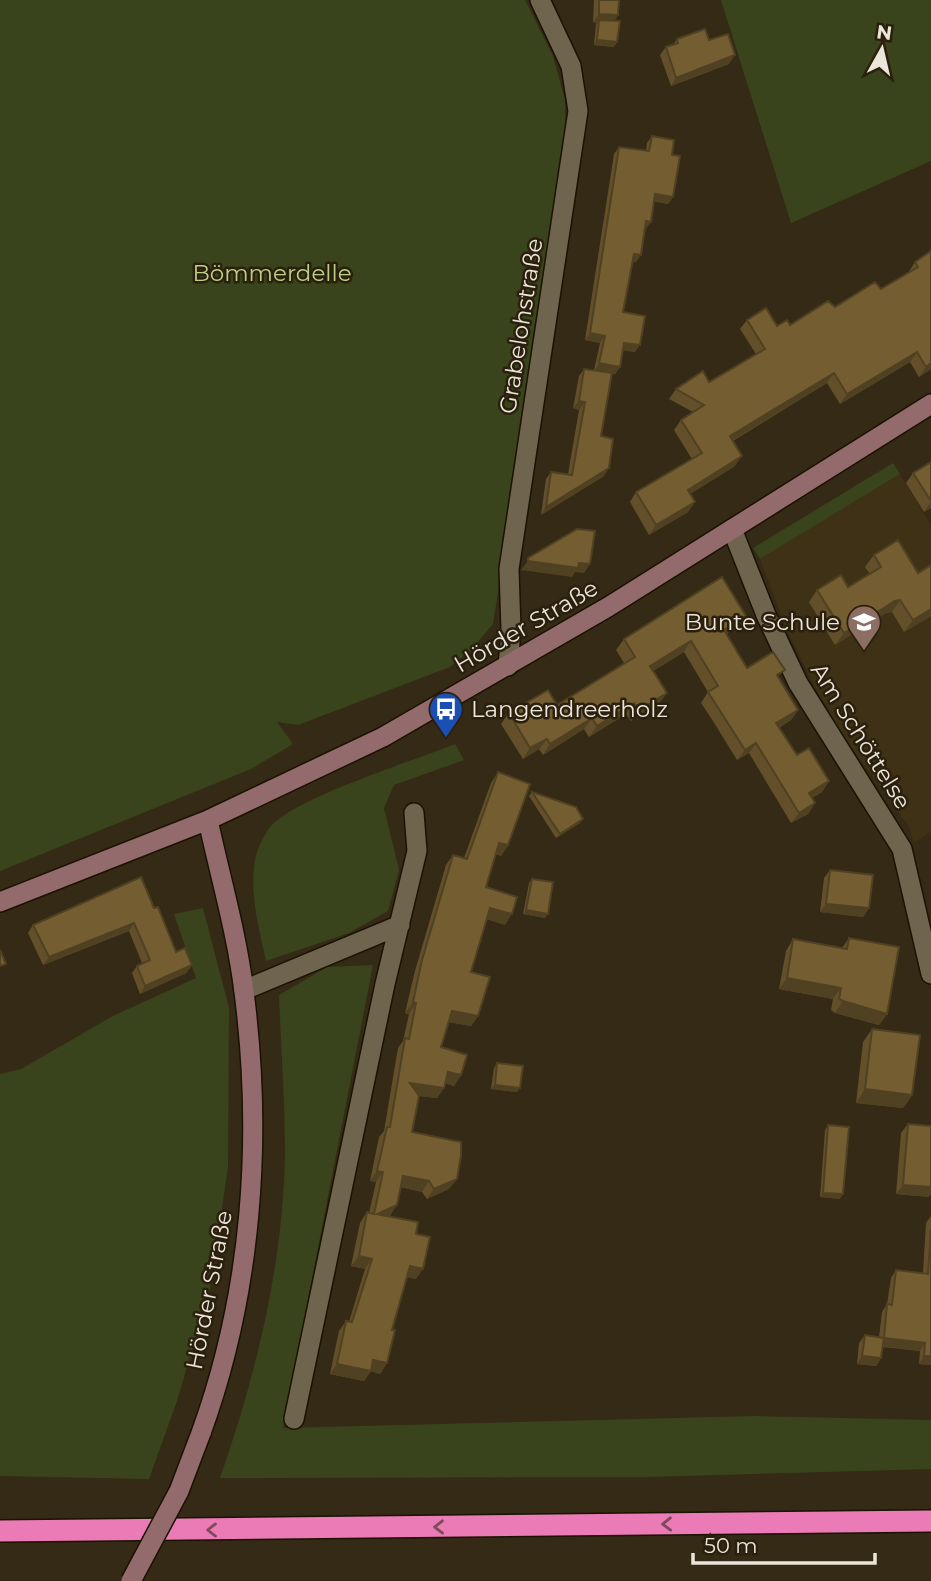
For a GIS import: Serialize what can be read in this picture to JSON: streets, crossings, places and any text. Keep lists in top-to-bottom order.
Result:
{
  "streets": {
    "main road": ["Hörder Straße"],
    "street": ["Grabelohstraße", "Am Schöttelse"]
  },
  "crossings": [
    ["Grabelohstraße", "Hörder Straße"],
    ["Hörder Straße", "Am Schöttelse"]
  ],
  "parks": ["Bömmerdelle"],
  "places": {
    "school or university": ["Bunte Schule"],
    "bus stop": ["Langendreerholz"]
  },
  "scale_bar": "50 m",
  "north": "top"
}
